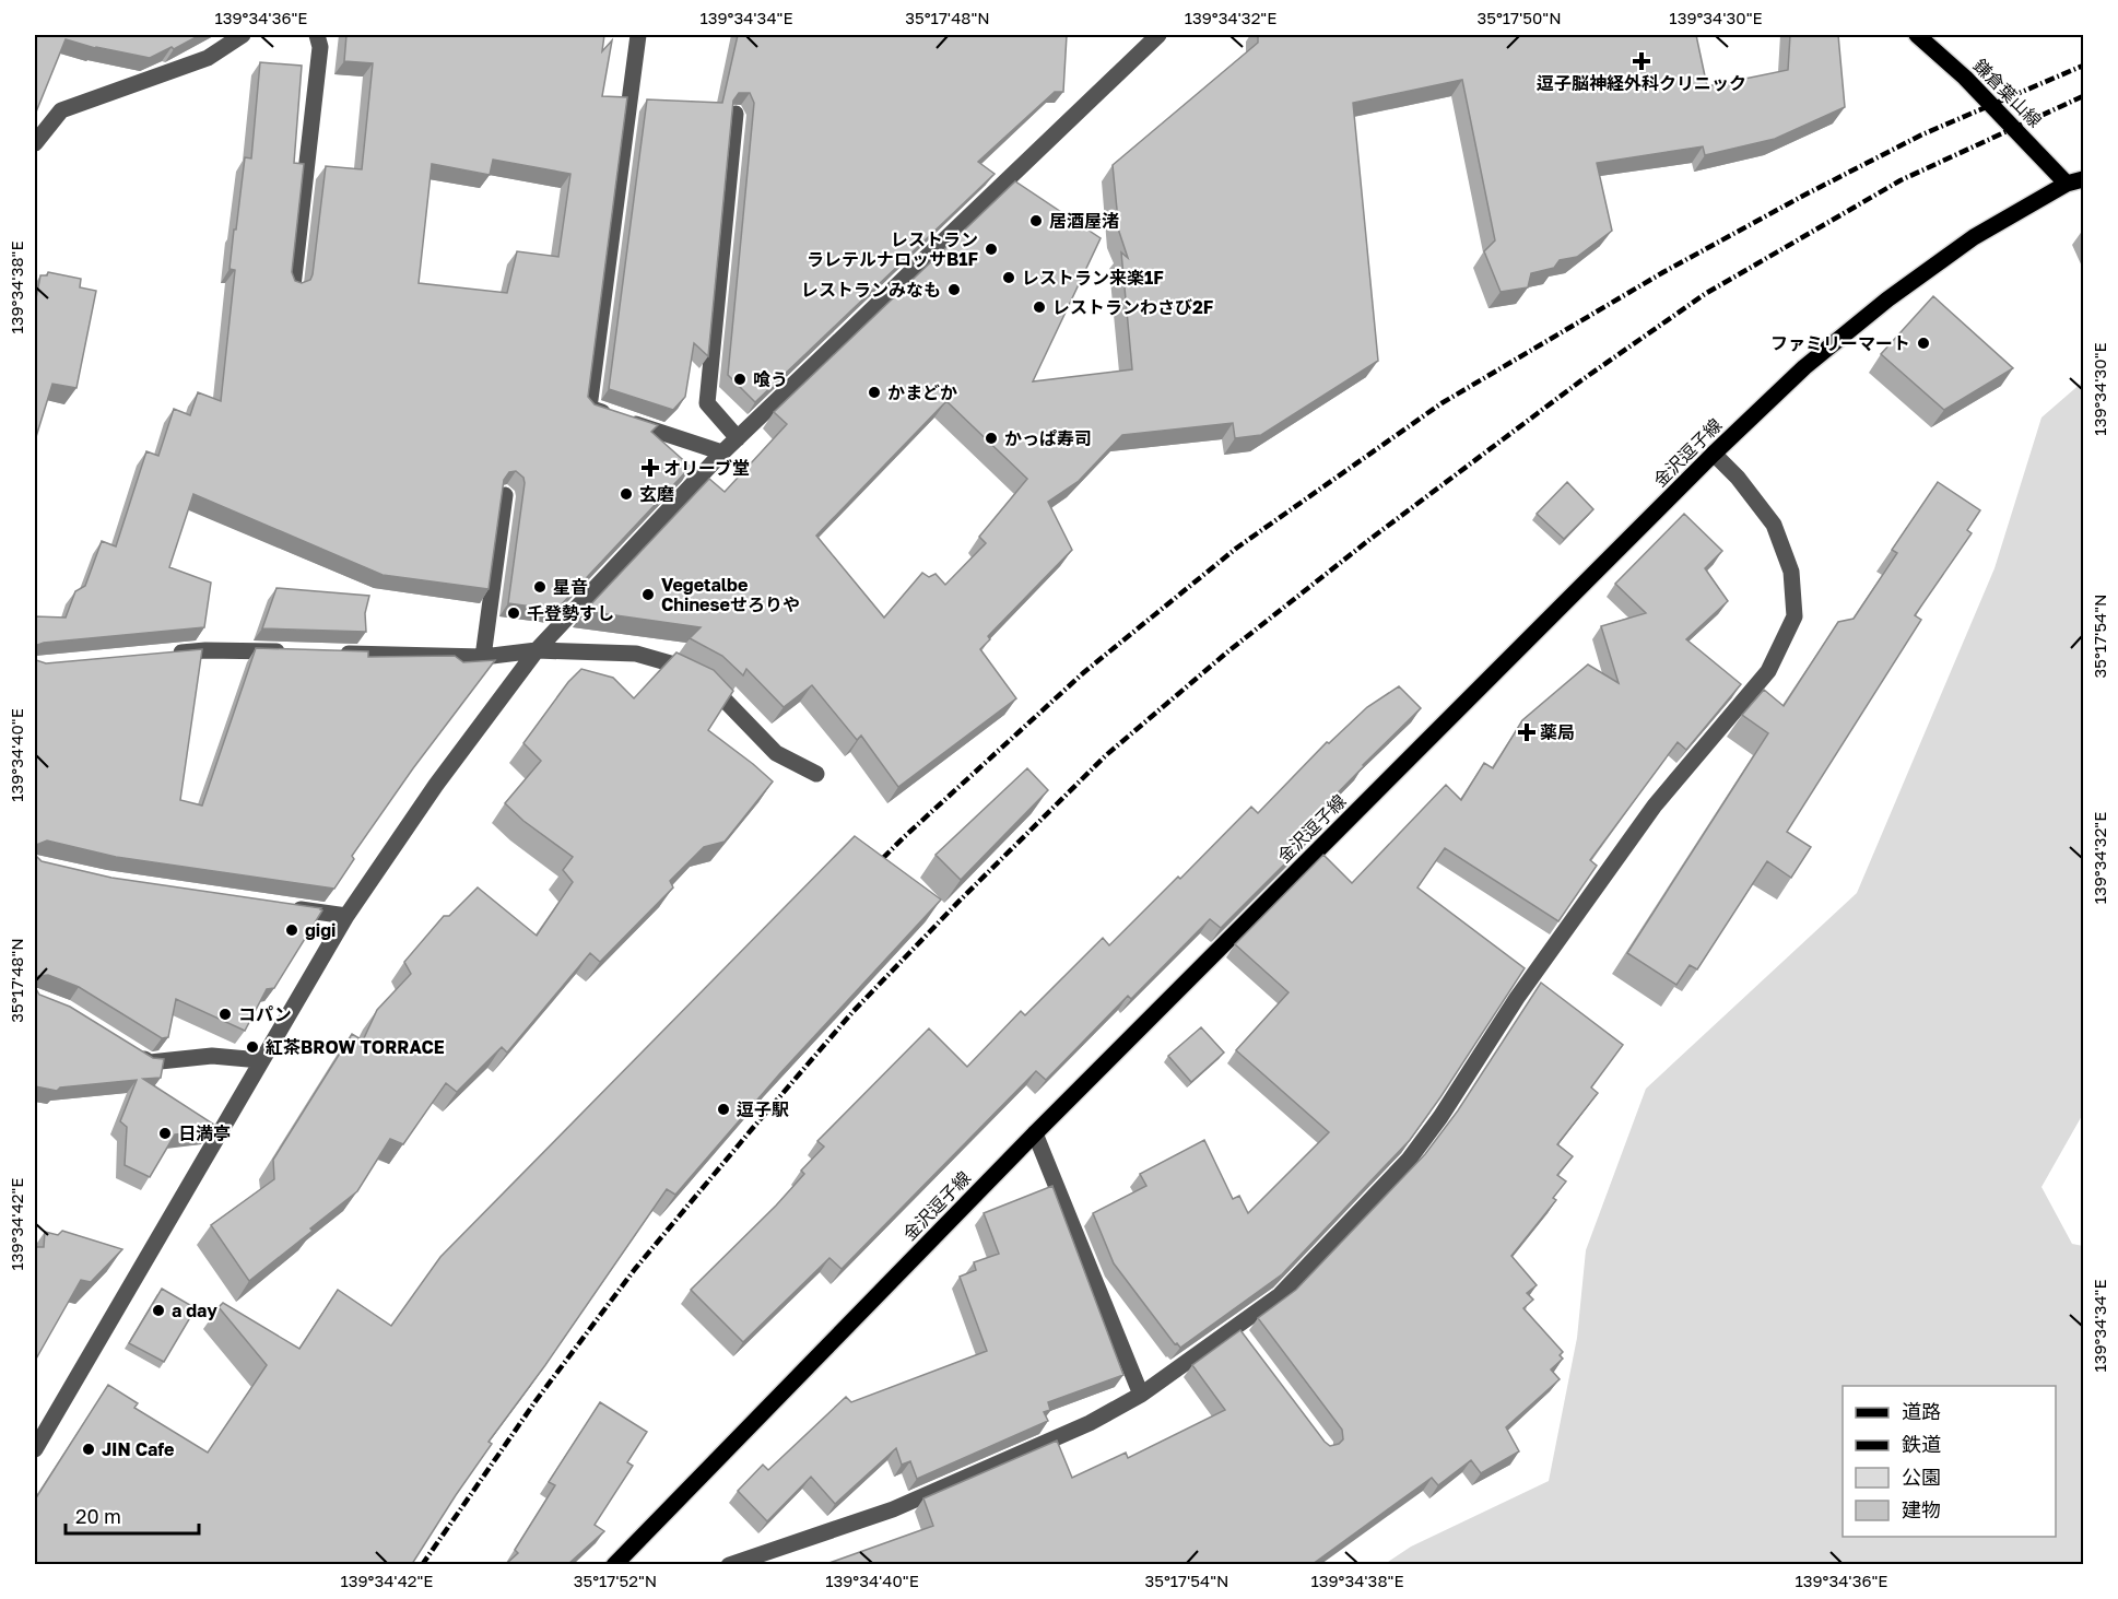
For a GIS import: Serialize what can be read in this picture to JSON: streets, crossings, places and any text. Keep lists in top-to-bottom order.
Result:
{
  "streets": {
    "main road": ["鎌倉葉山線", "金沢逗子線"]
  },
  "crossings": [
    ["鎌倉葉山線", "金沢逗子線"]
  ],
  "places": {
    "health": ["逗子脳神経外科クリニック", "オリーブ堂", "薬局"],
    "other": [
      "居酒屋渚",
      "レストラン ラレテルナロッサB1F",
      "レストラン来楽1F",
      "レストランみなも",
      "レストランわさび2F",
      "ファミリーマート",
      "喰う",
      "かまどか",
      "かっぱ寿司",
      "玄磨",
      "星音",
      "Vegetalbe Chineseせろりや",
      "千登勢すし",
      "gigi",
      "コパン",
      "紅茶BROW TORRACE",
      "逗子駅",
      "日満亭",
      "a day",
      "JIN Cafe"
    ]
  },
  "legend": [
    "道路",
    "鉄道",
    "公園",
    "建物"
  ],
  "scale_bar": "20 m",
  "coordinates": [
    "139°34'36\"E",
    "139°34'34\"E",
    "35°17'48\"N",
    "139°34'32\"E",
    "35°17'50\"N",
    "139°34'30\"E",
    "139°34'38\"E",
    "35°17'54\"N",
    "139°34'40\"E",
    "139°34'42\"E",
    "35°17'52\"N"
  ]
}
